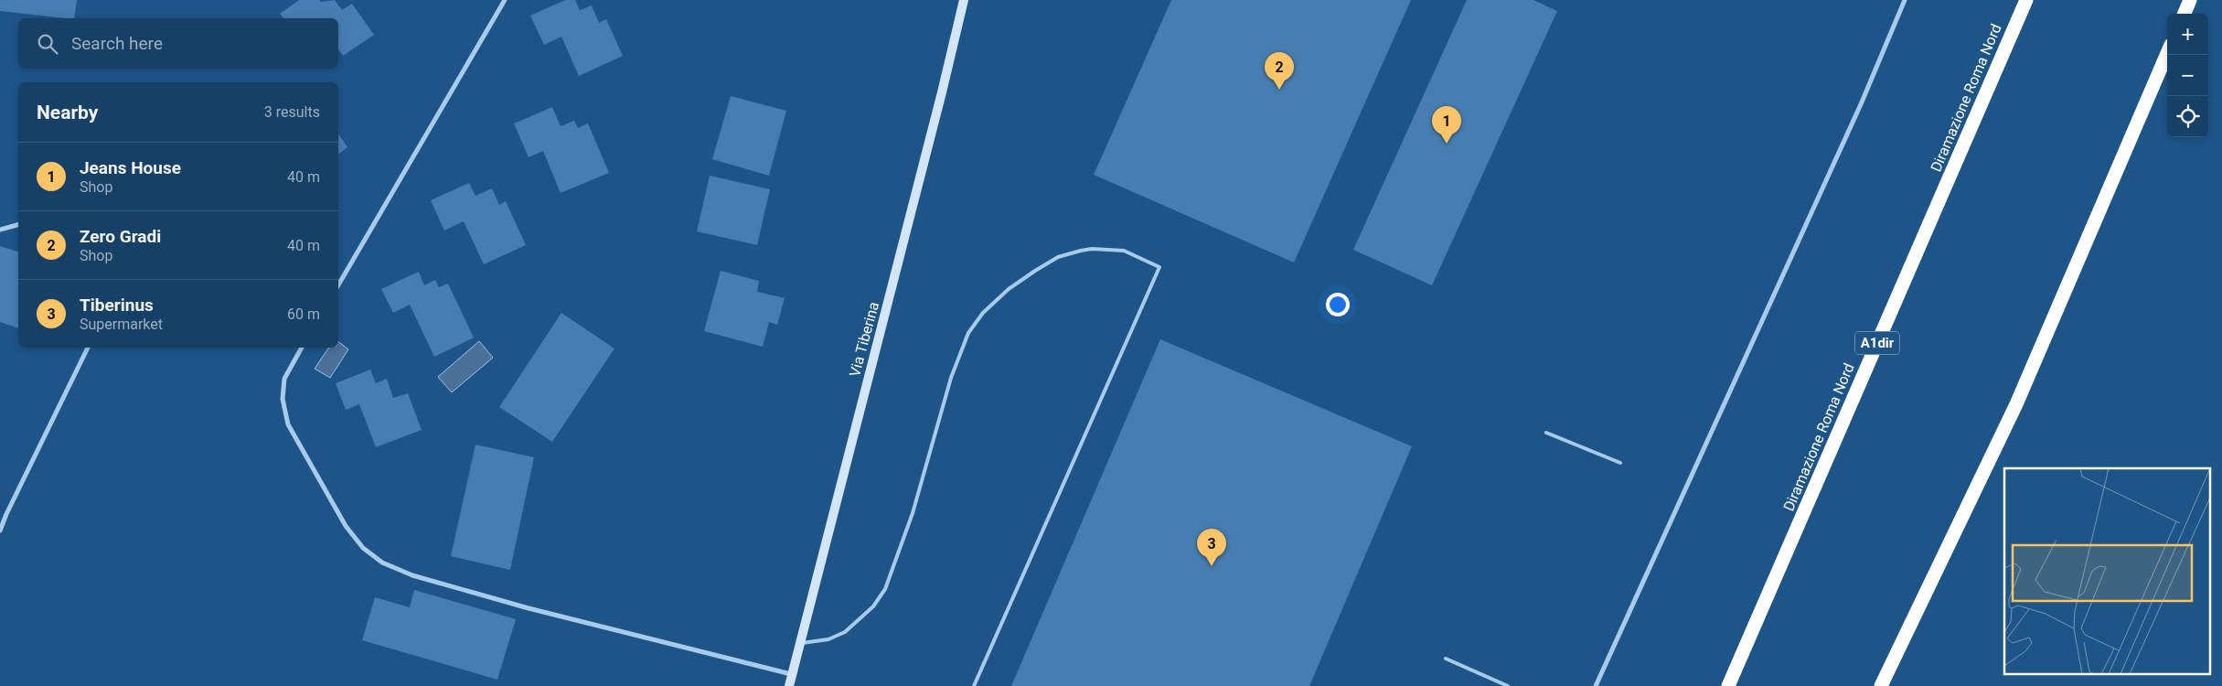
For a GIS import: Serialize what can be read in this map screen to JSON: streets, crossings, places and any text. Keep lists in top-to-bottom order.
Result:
{
  "streets": {
    "highway": ["Diramazione Roma Nord", "A1dir"],
    "main road": ["Via Tiberina"]
  },
  "page": {
    "map_buttons": ["+", "−"],
    "search": "Search here",
    "pins": ["2", "1", "3"],
    "heading": ["Nearby", "3 results"],
    "list": [
      {
        "mark": "1",
        "name": "Jeans House",
        "note": "Shop",
        "value": "40 m"
      },
      {
        "mark": "2",
        "name": "Zero Gradi",
        "note": "Shop",
        "value": "40 m"
      },
      {
        "mark": "3",
        "name": "Tiberinus",
        "note": "Supermarket",
        "value": "60 m"
      }
    ]
  }
}
